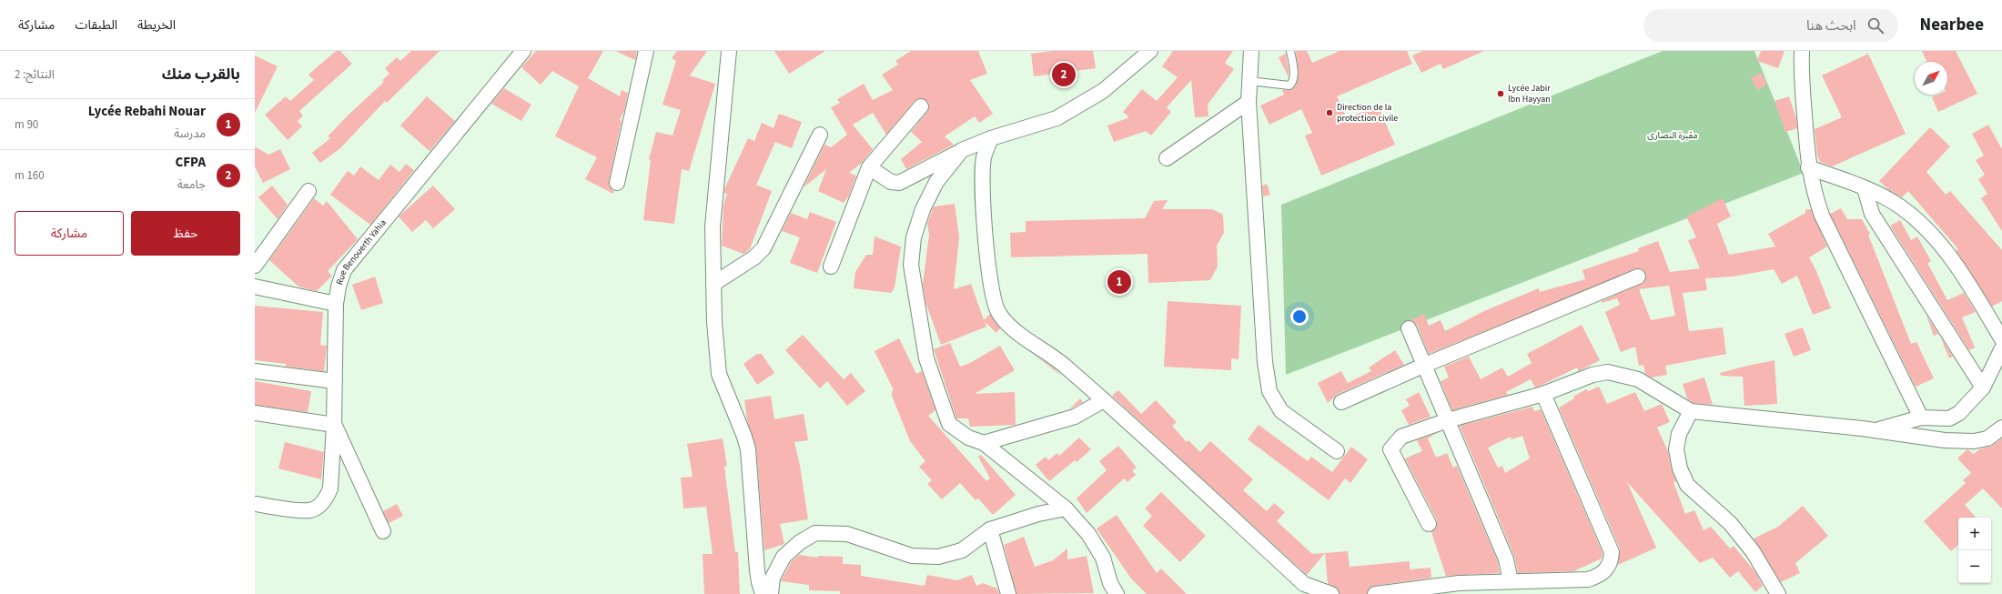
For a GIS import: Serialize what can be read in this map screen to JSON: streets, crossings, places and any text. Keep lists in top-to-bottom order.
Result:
{
  "streets": {
    "street": ["Rue Benouerth Yahia"]
  },
  "parks": ["مقبرة النصارى"],
  "places": ["Lycée Jabir Ibn Hayyan", "Direction de la protection civile"],
  "north": "top right",
  "page": {
    "header": "Nearbee",
    "search": "ابحث هنا",
    "nav": ["الخريطة", "الطبقات", "مشاركة"],
    "heading": ["بالقرب منك", "النتائج: 2"],
    "pins": ["2", "1"],
    "list": [
      {
        "mark": "1",
        "name": "Lycée Rebahi Nouar",
        "note": "مدرسة",
        "value": "90 m"
      },
      {
        "mark": "2",
        "name": "CFPA",
        "note": "جامعة",
        "value": "160 m"
      }
    ],
    "buttons": ["حفظ", "مشاركة"],
    "map_buttons": ["+", "−"]
  }
}
